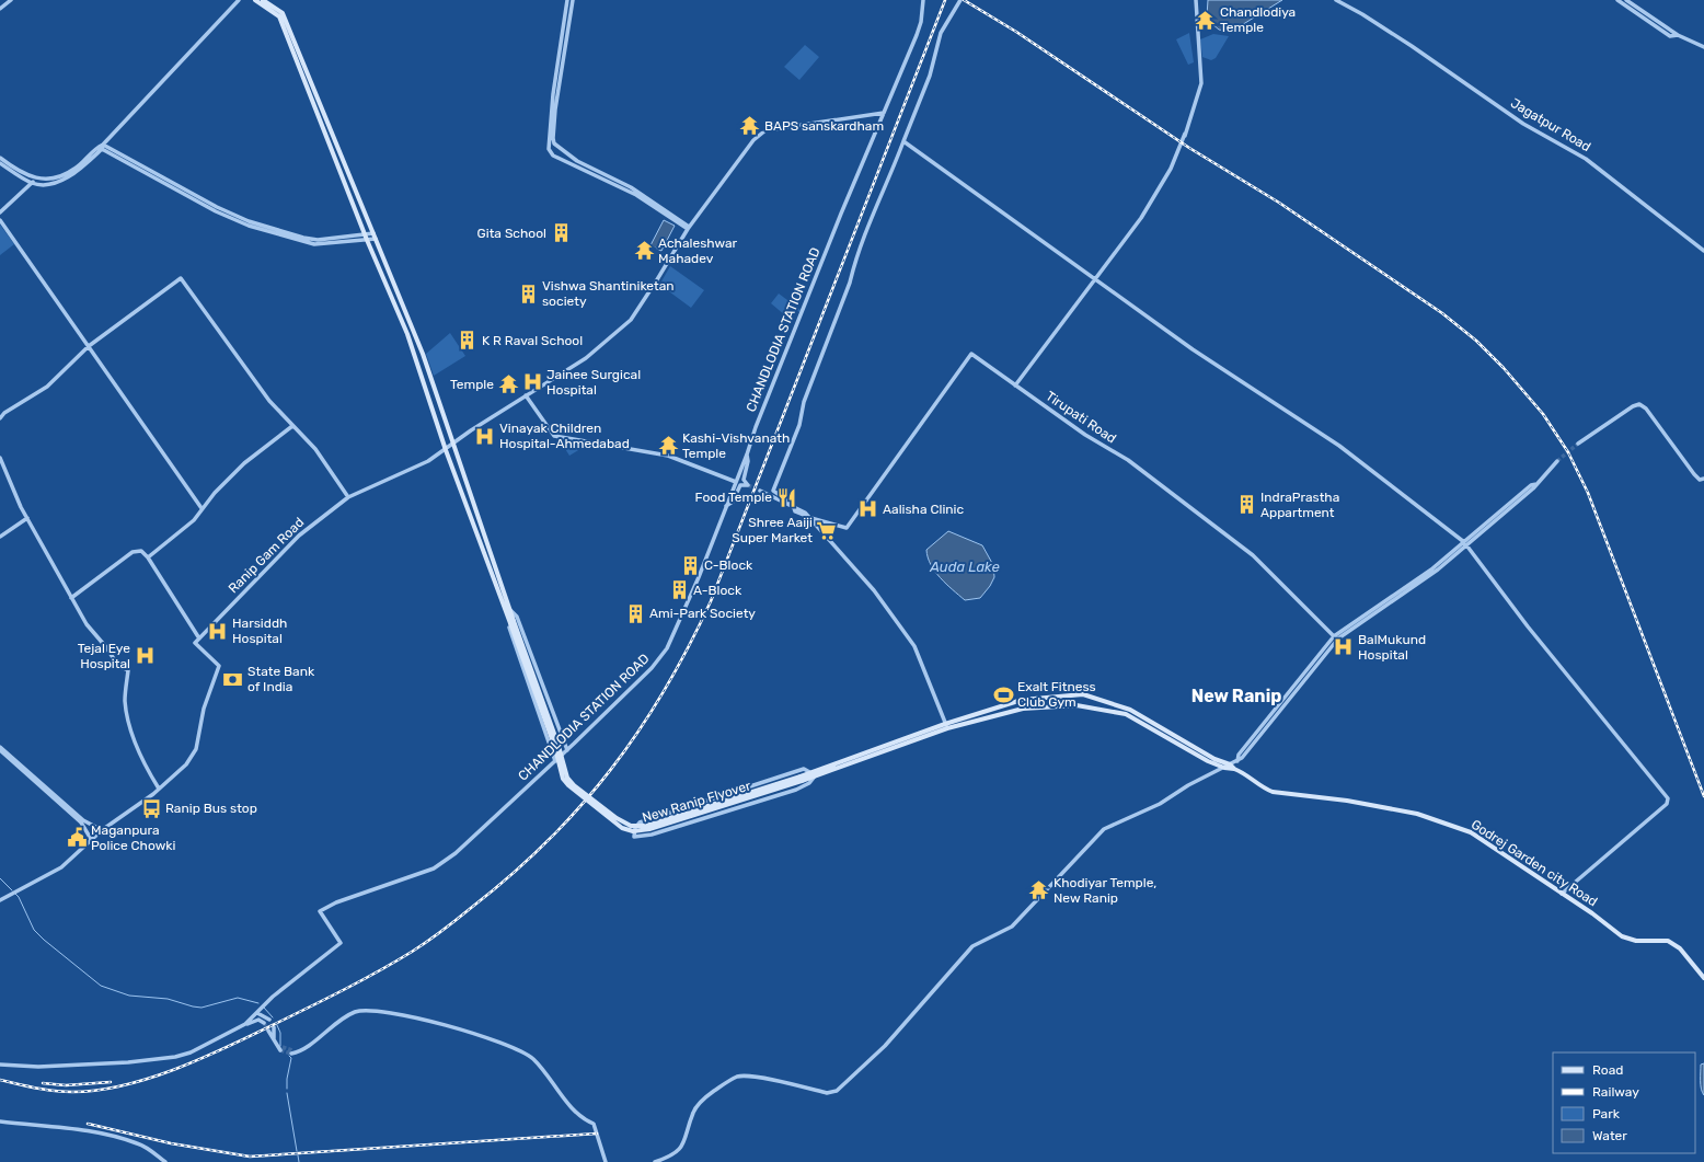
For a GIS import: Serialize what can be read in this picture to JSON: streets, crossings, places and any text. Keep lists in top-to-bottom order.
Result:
{
  "streets": {
    "main road": ["New Ranip Flyover", "Godrej Garden city Road"],
    "street": [
      "Jagatpur Road",
      "CHANDLODIA STATION ROAD",
      "Tirupati Road",
      "Ranip Gam Road"
    ]
  },
  "crossings": [
    ["CHANDLODIA STATION ROAD", "Ranip Gam Road"],
    ["Ranip Gam Road", "New Ranip Flyover"]
  ],
  "districts": ["New Ranip"],
  "water": ["Auda Lake"],
  "places": {
    "temple": [
      "Chandlodiya Temple",
      "BAPS sanskardham",
      "Achaleshwar Mahadev",
      "Temple",
      "Kashi-Vishvanath Temple",
      "Khodiyar Temple, New Ranip"
    ],
    "building": [
      "Gita School",
      "Vishwa Shantiniketan society",
      "K R Raval School",
      "IndraPrastha Appartment",
      "C-Block",
      "A-Block",
      "Ami-Park Society"
    ],
    "hospital": [
      "Jainee Surgical Hospital",
      "Vinayak Children Hospital-Ahmedabad",
      "Aalisha Clinic",
      "Harsiddh Hospital",
      "BalMukund Hospital",
      "Tejal Eye Hospital"
    ],
    "restaurant": ["Food Temple"],
    "supermarket": ["Shree Aaiji Super Market"],
    "bank": ["State Bank of India"],
    "sports": ["Exalt Fitness Club Gym"],
    "bus stop": ["Ranip Bus stop"],
    "public building": ["Maganpura Police Chowki"]
  },
  "legend": [
    "Road",
    "Railway",
    "Park",
    "Water"
  ]
}
